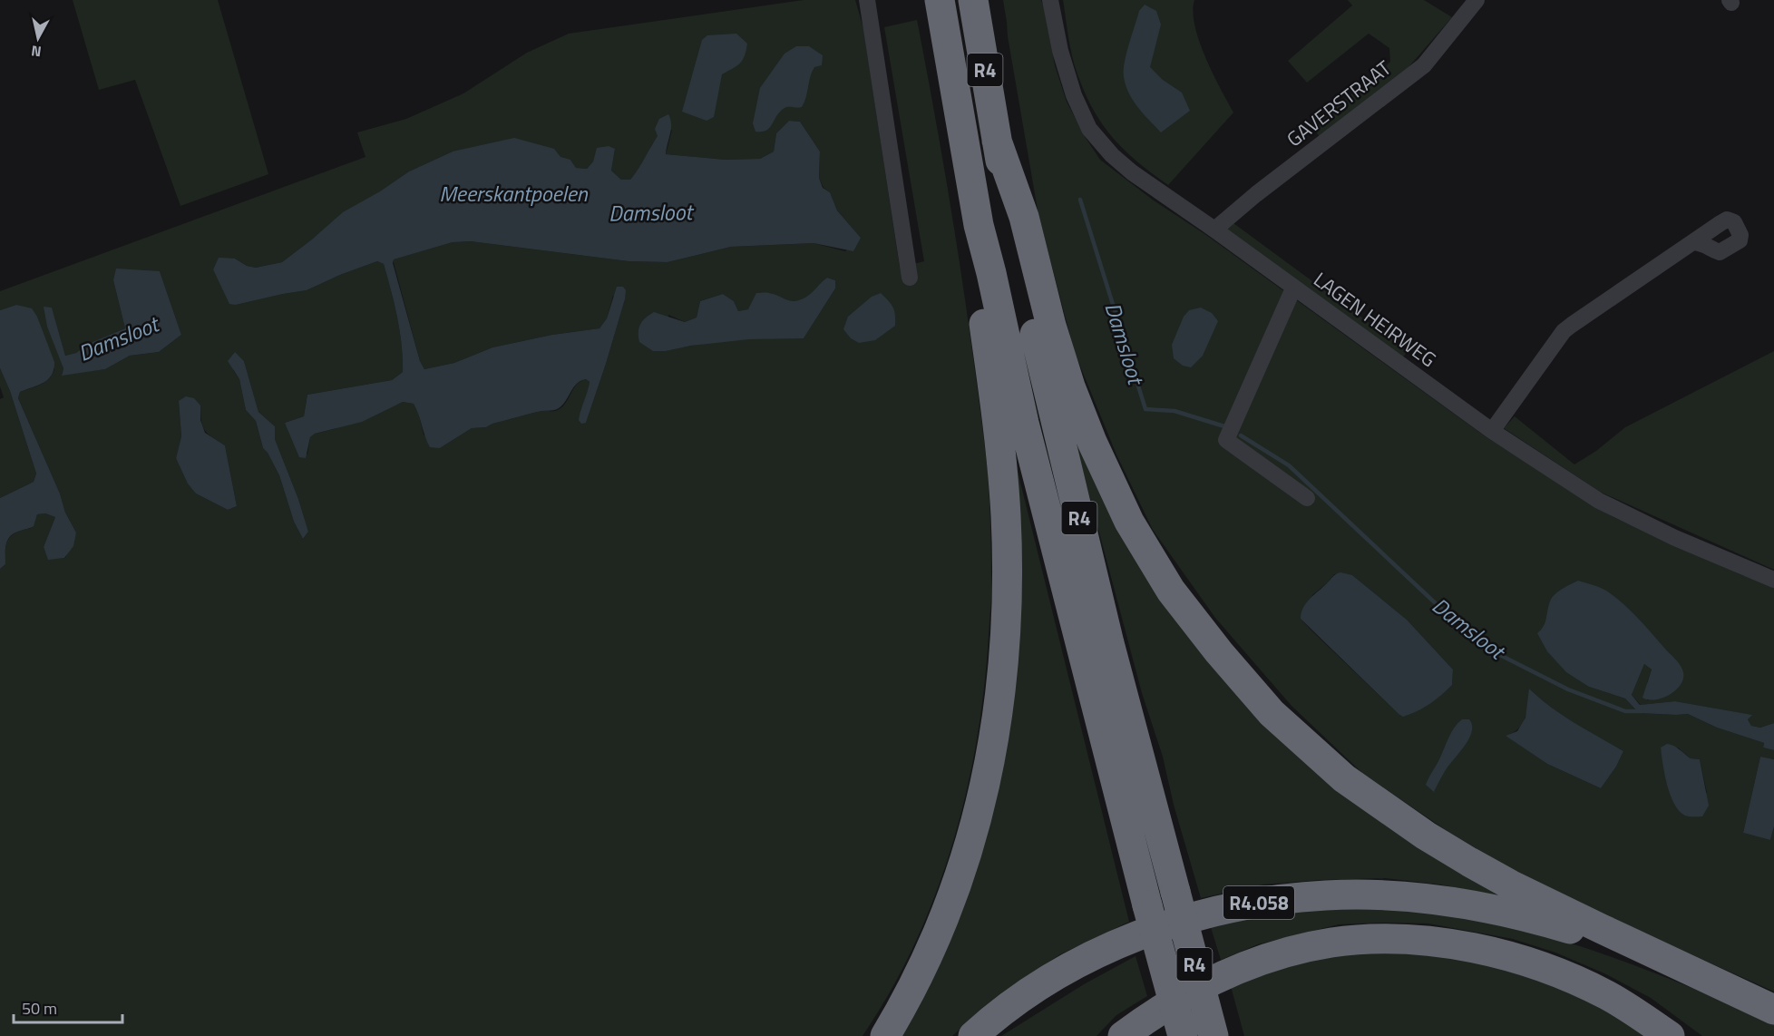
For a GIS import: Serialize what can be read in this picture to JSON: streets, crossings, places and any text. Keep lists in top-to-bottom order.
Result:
{
  "streets": {
    "highway": ["R4", "R4.058"],
    "street": ["GAVERSTRAAT", "LAGEN HEIRWEG"]
  },
  "crossings": [
    ["GAVERSTRAAT", "LAGEN HEIRWEG"]
  ],
  "water": ["Meerskantpoelen", "Damsloot"],
  "scale_bar": "50 m",
  "north": "bottom"
}
